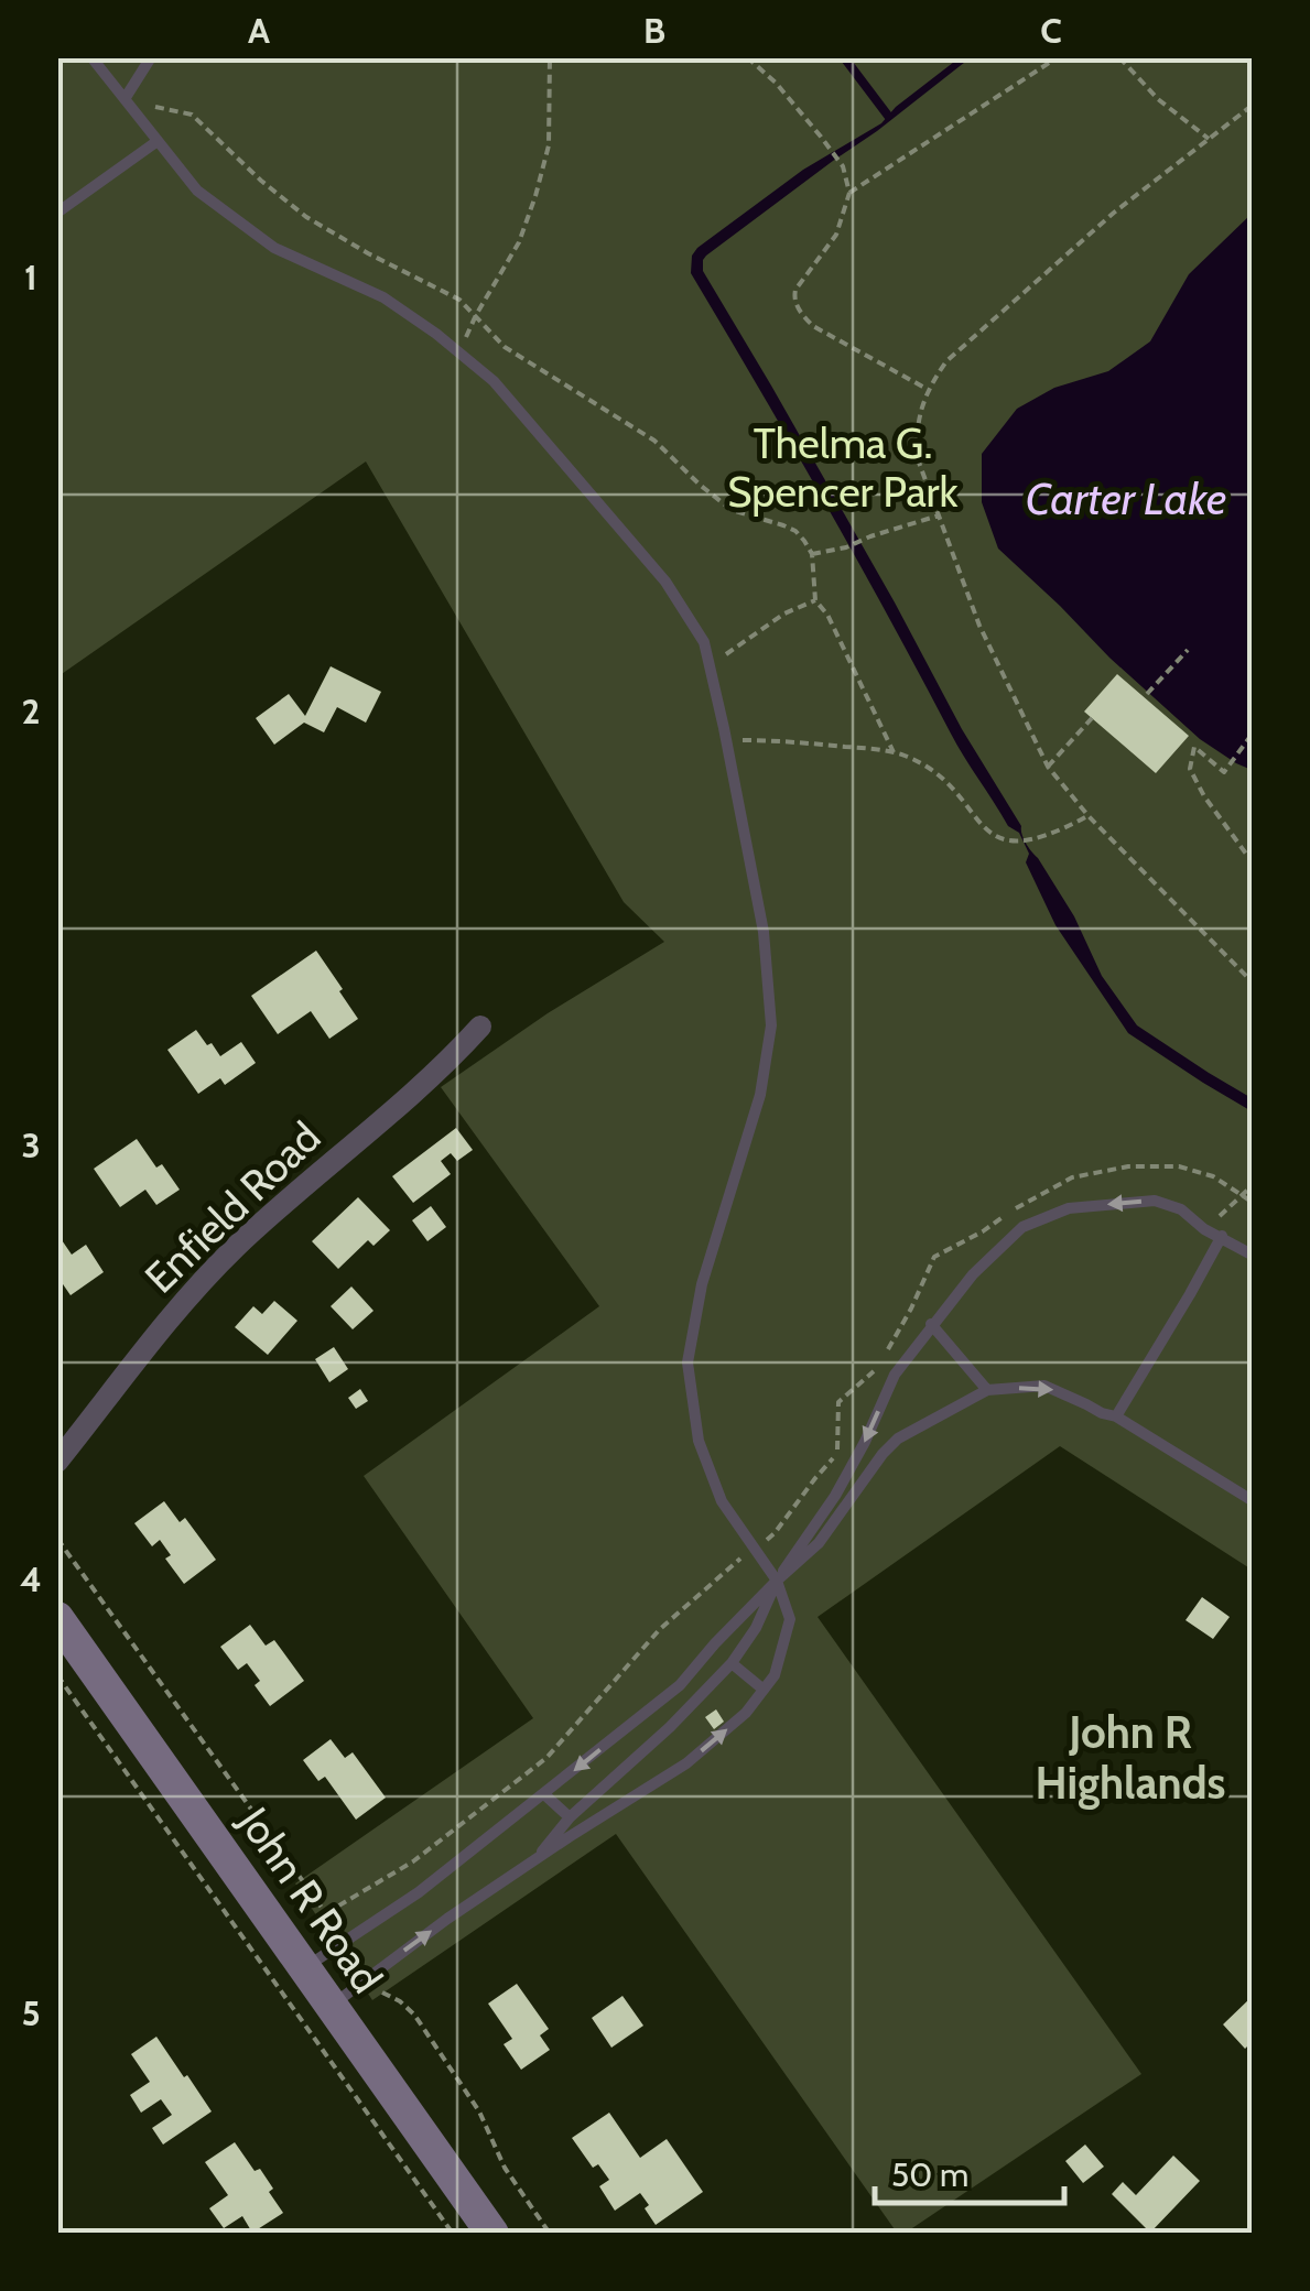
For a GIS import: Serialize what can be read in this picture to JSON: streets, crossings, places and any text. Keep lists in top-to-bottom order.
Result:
{
  "streets": {
    "main road": ["John R Road"],
    "street": ["Enfield Road"]
  },
  "districts": ["John R Highlands"],
  "water": ["Carter Lake"],
  "parks": ["Thelma G. Spencer Park"],
  "scale_bar": "50 m",
  "grid": {
    "columns": ["A", "B", "C"],
    "rows": [
      "1",
      "2",
      "3",
      "4",
      "5"
    ]
  }
}
